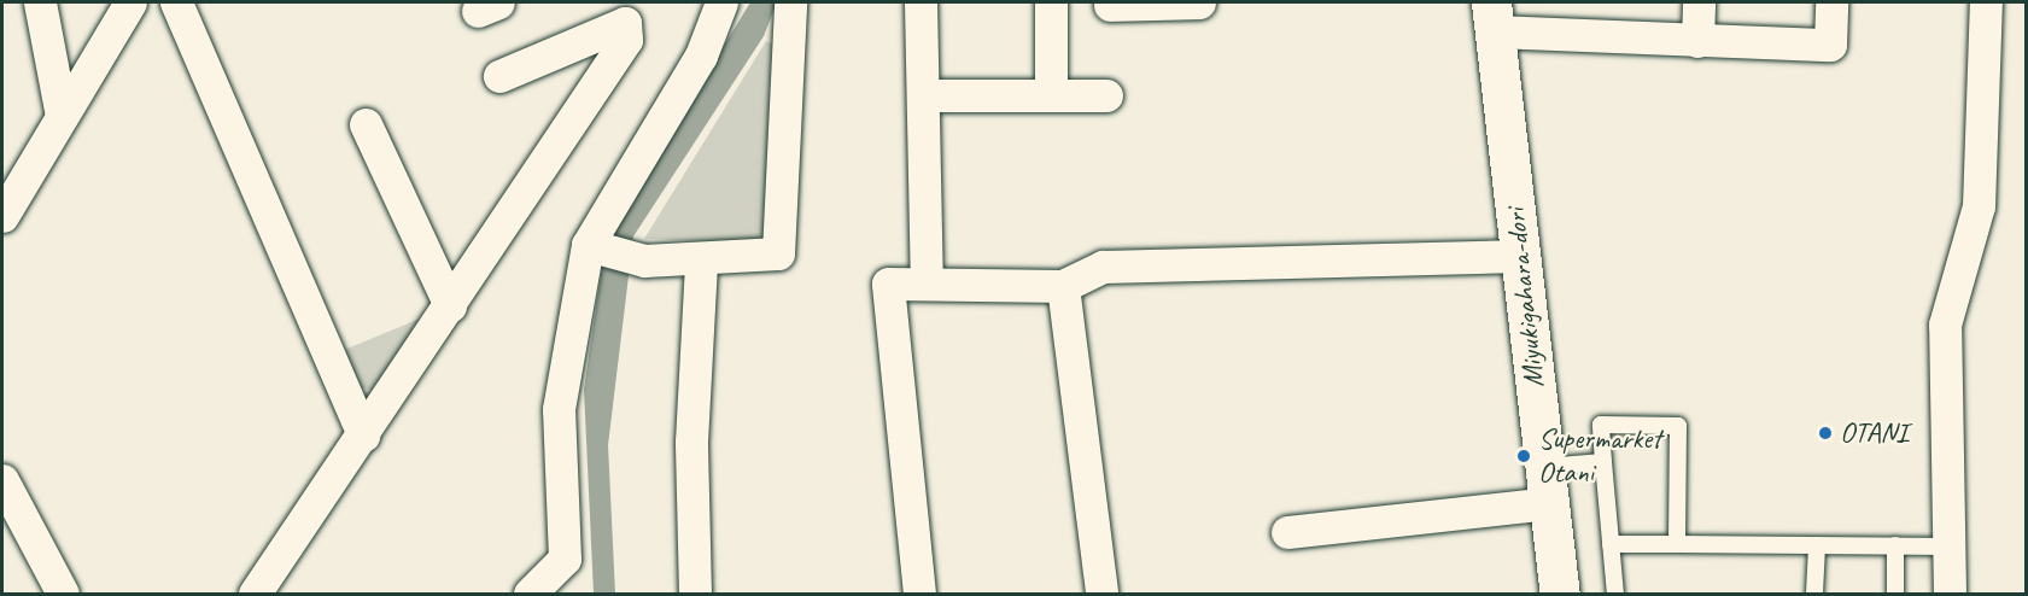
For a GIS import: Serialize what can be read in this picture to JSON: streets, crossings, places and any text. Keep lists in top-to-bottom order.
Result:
{
  "streets": {
    "street": ["Miyukigahara-dori"]
  },
  "places": ["OTANI", "Supermarket Otani"]
}
